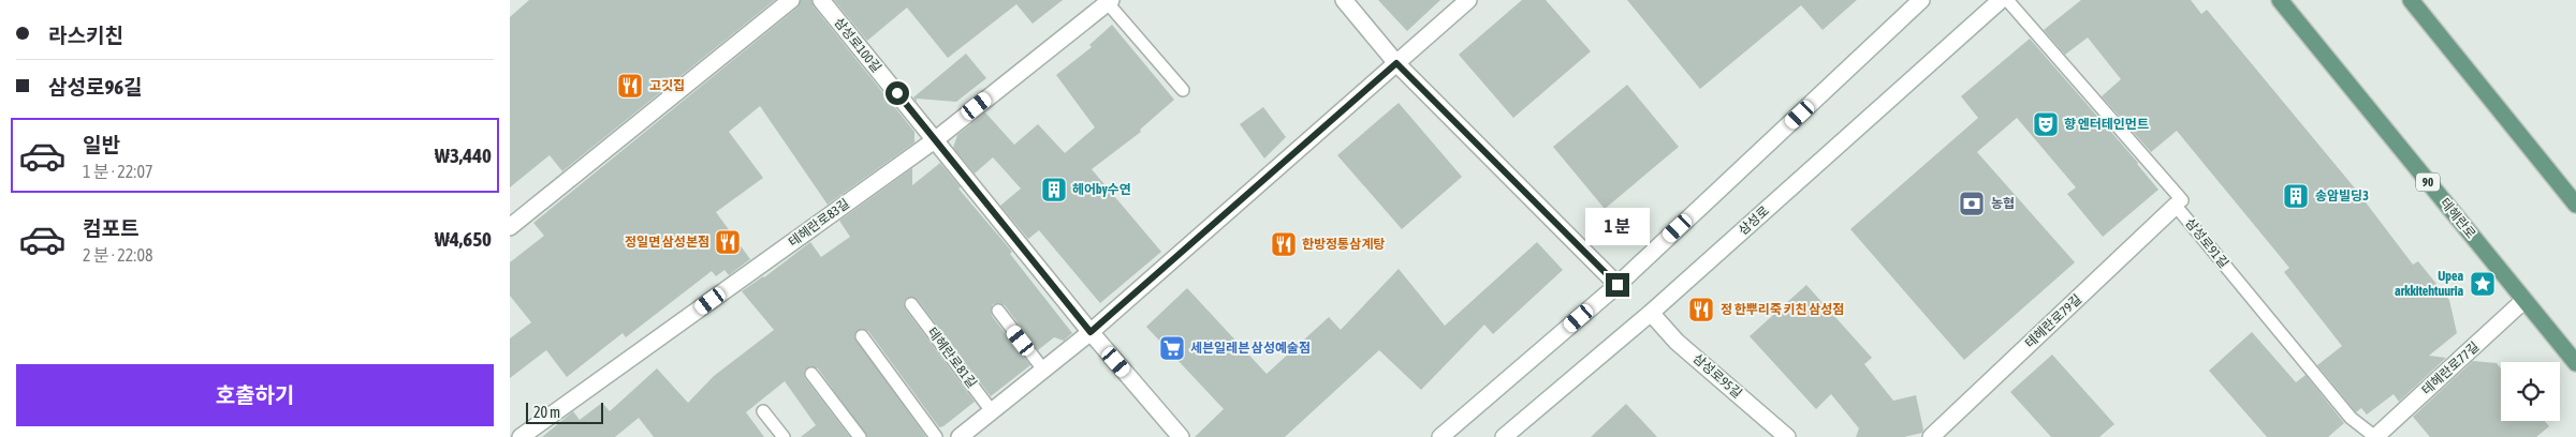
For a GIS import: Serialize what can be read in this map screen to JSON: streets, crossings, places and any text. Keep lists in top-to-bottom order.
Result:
{
  "streets": {
    "main road": ["90", "테헤란로"],
    "street": [
      "삼성로100길",
      "삼성로",
      "테헤란로83길",
      "테헤란로79길",
      "테헤란로77길",
      "삼성로95길"
    ],
    "lane": ["삼성로91길", "테헤란로81길"]
  },
  "crossings": [
    ["삼성로100길", "테헤란로83길"],
    ["테헤란로", "테헤란로77길"],
    ["삼성로", "삼성로95길"],
    ["삼성로91길", "테헤란로79길"],
    ["삼성로91길", "테헤란로77길"]
  ],
  "places": {
    "restaurant": [
      "고깃집",
      "정일면 삼성본점",
      "한방정통삼계탕",
      "정 한뿌리죽 키친 삼성점"
    ],
    "theatre": ["향 엔터테인먼트"],
    "building": ["헤어by수연", "송암빌딩3"],
    "bank": ["농협"],
    "place": ["Upea arkkitehtuuria"],
    "supermarket": ["세븐일레븐 삼성예술점"]
  },
  "scale_bar": "20 m",
  "page": {
    "banner": ["라스키친", "삼성로96길"],
    "list": [
      {
        "name": "일반",
        "note": "1 분 · 22:07",
        "value": "₩3,440"
      },
      {
        "name": "컴포트",
        "note": "2 분 · 22:08",
        "value": "₩4,650"
      }
    ],
    "bubble": "1 분",
    "buttons": "호출하기",
    "scale": "20 m"
  }
}
